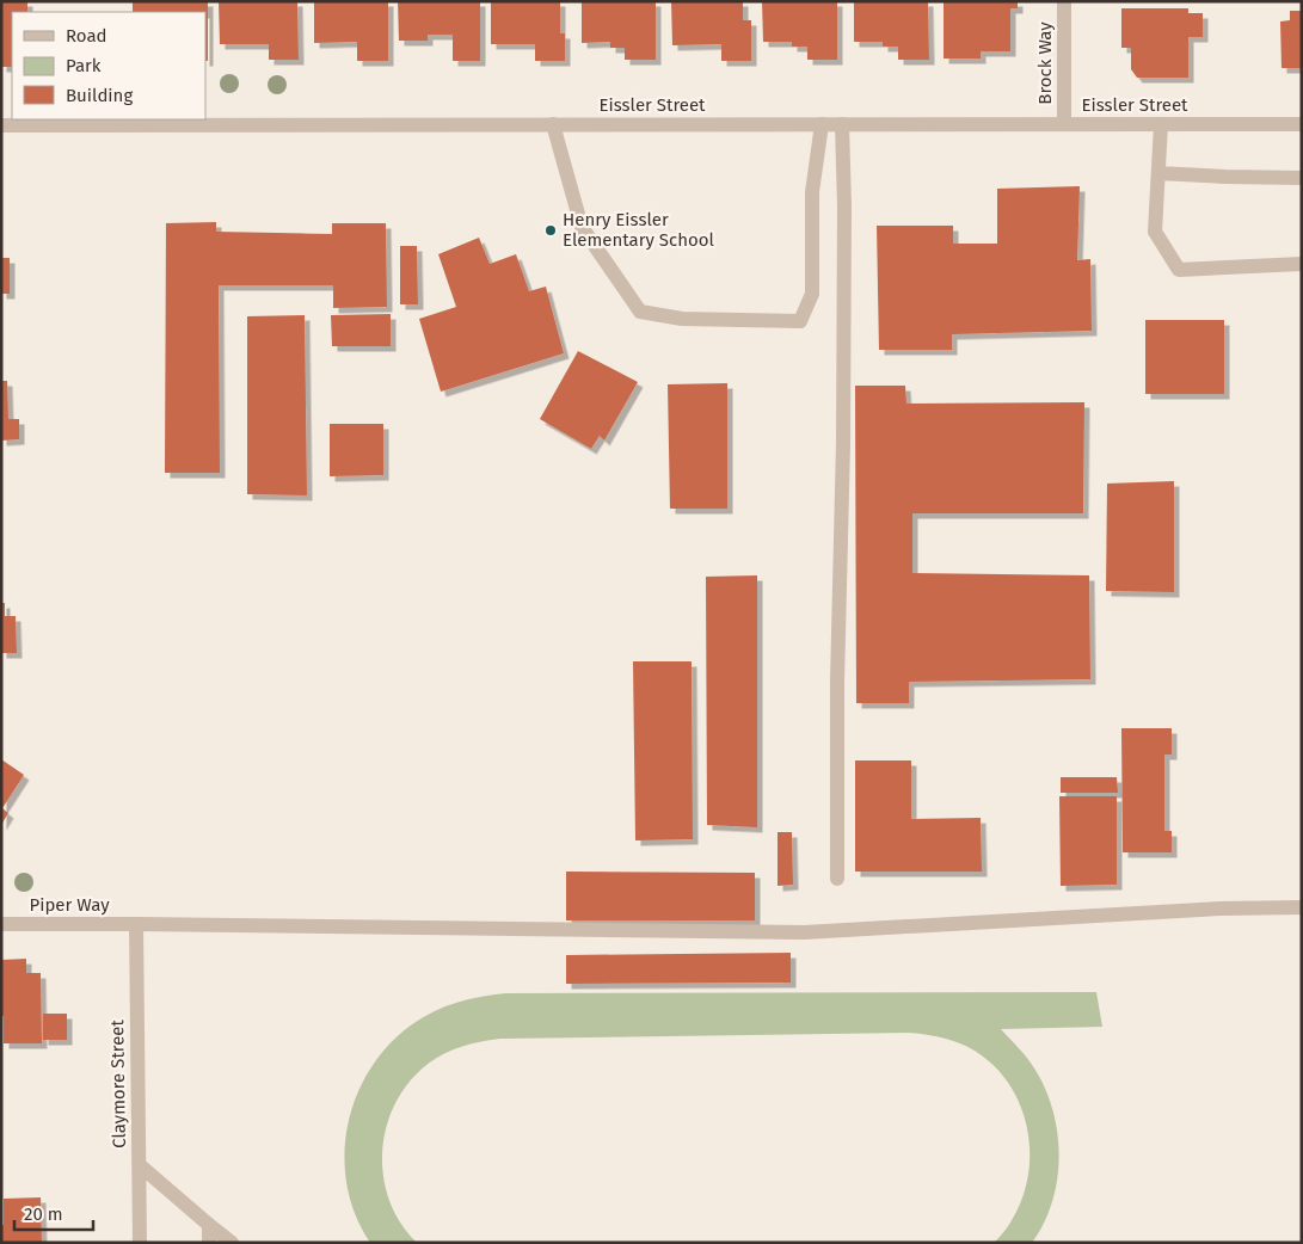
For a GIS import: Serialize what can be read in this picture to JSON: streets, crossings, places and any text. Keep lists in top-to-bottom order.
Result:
{
  "streets": {
    "street": [
      "Brock Way",
      "Eissler Street",
      "Piper Way",
      "Claymore Street"
    ]
  },
  "crossings": [
    ["Brock Way", "Eissler Street"],
    ["Piper Way", "Claymore Street"]
  ],
  "places": ["Henry Eissler Elementary School"],
  "legend": ["Road", "Park", "Building"],
  "scale_bar": "20 m"
}
